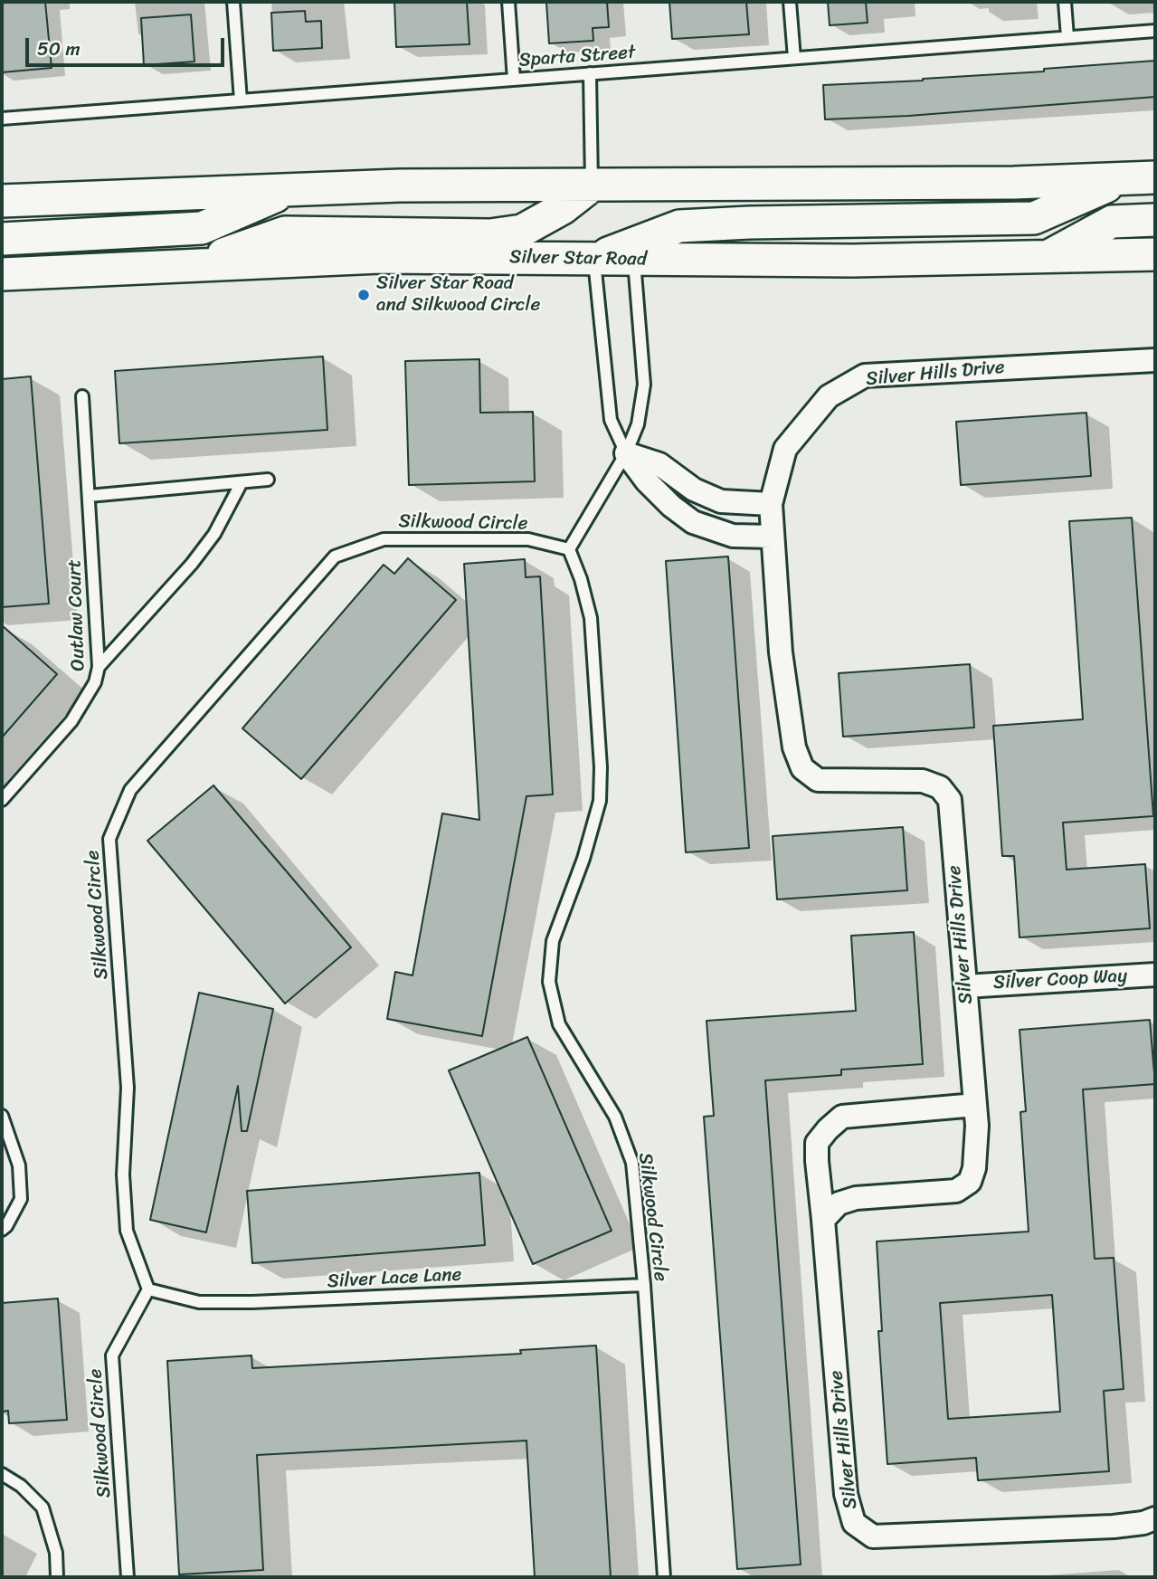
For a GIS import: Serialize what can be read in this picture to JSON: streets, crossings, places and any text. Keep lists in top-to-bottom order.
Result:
{
  "streets": {
    "main road": ["Silver Star Road"],
    "street": ["Silver Hills Drive", "Silver Coop Way"],
    "lane": [
      "Sparta Street",
      "Silkwood Circle",
      "Outlaw Court",
      "Silver Lace Lane"
    ]
  },
  "crossings": [
    ["Silver Hills Drive", "Silver Coop Way"],
    ["Silkwood Circle", "Silver Lace Lane"]
  ],
  "places": ["Silver Star Road and Silkwood Circle"],
  "scale_bar": "50 m"
}
